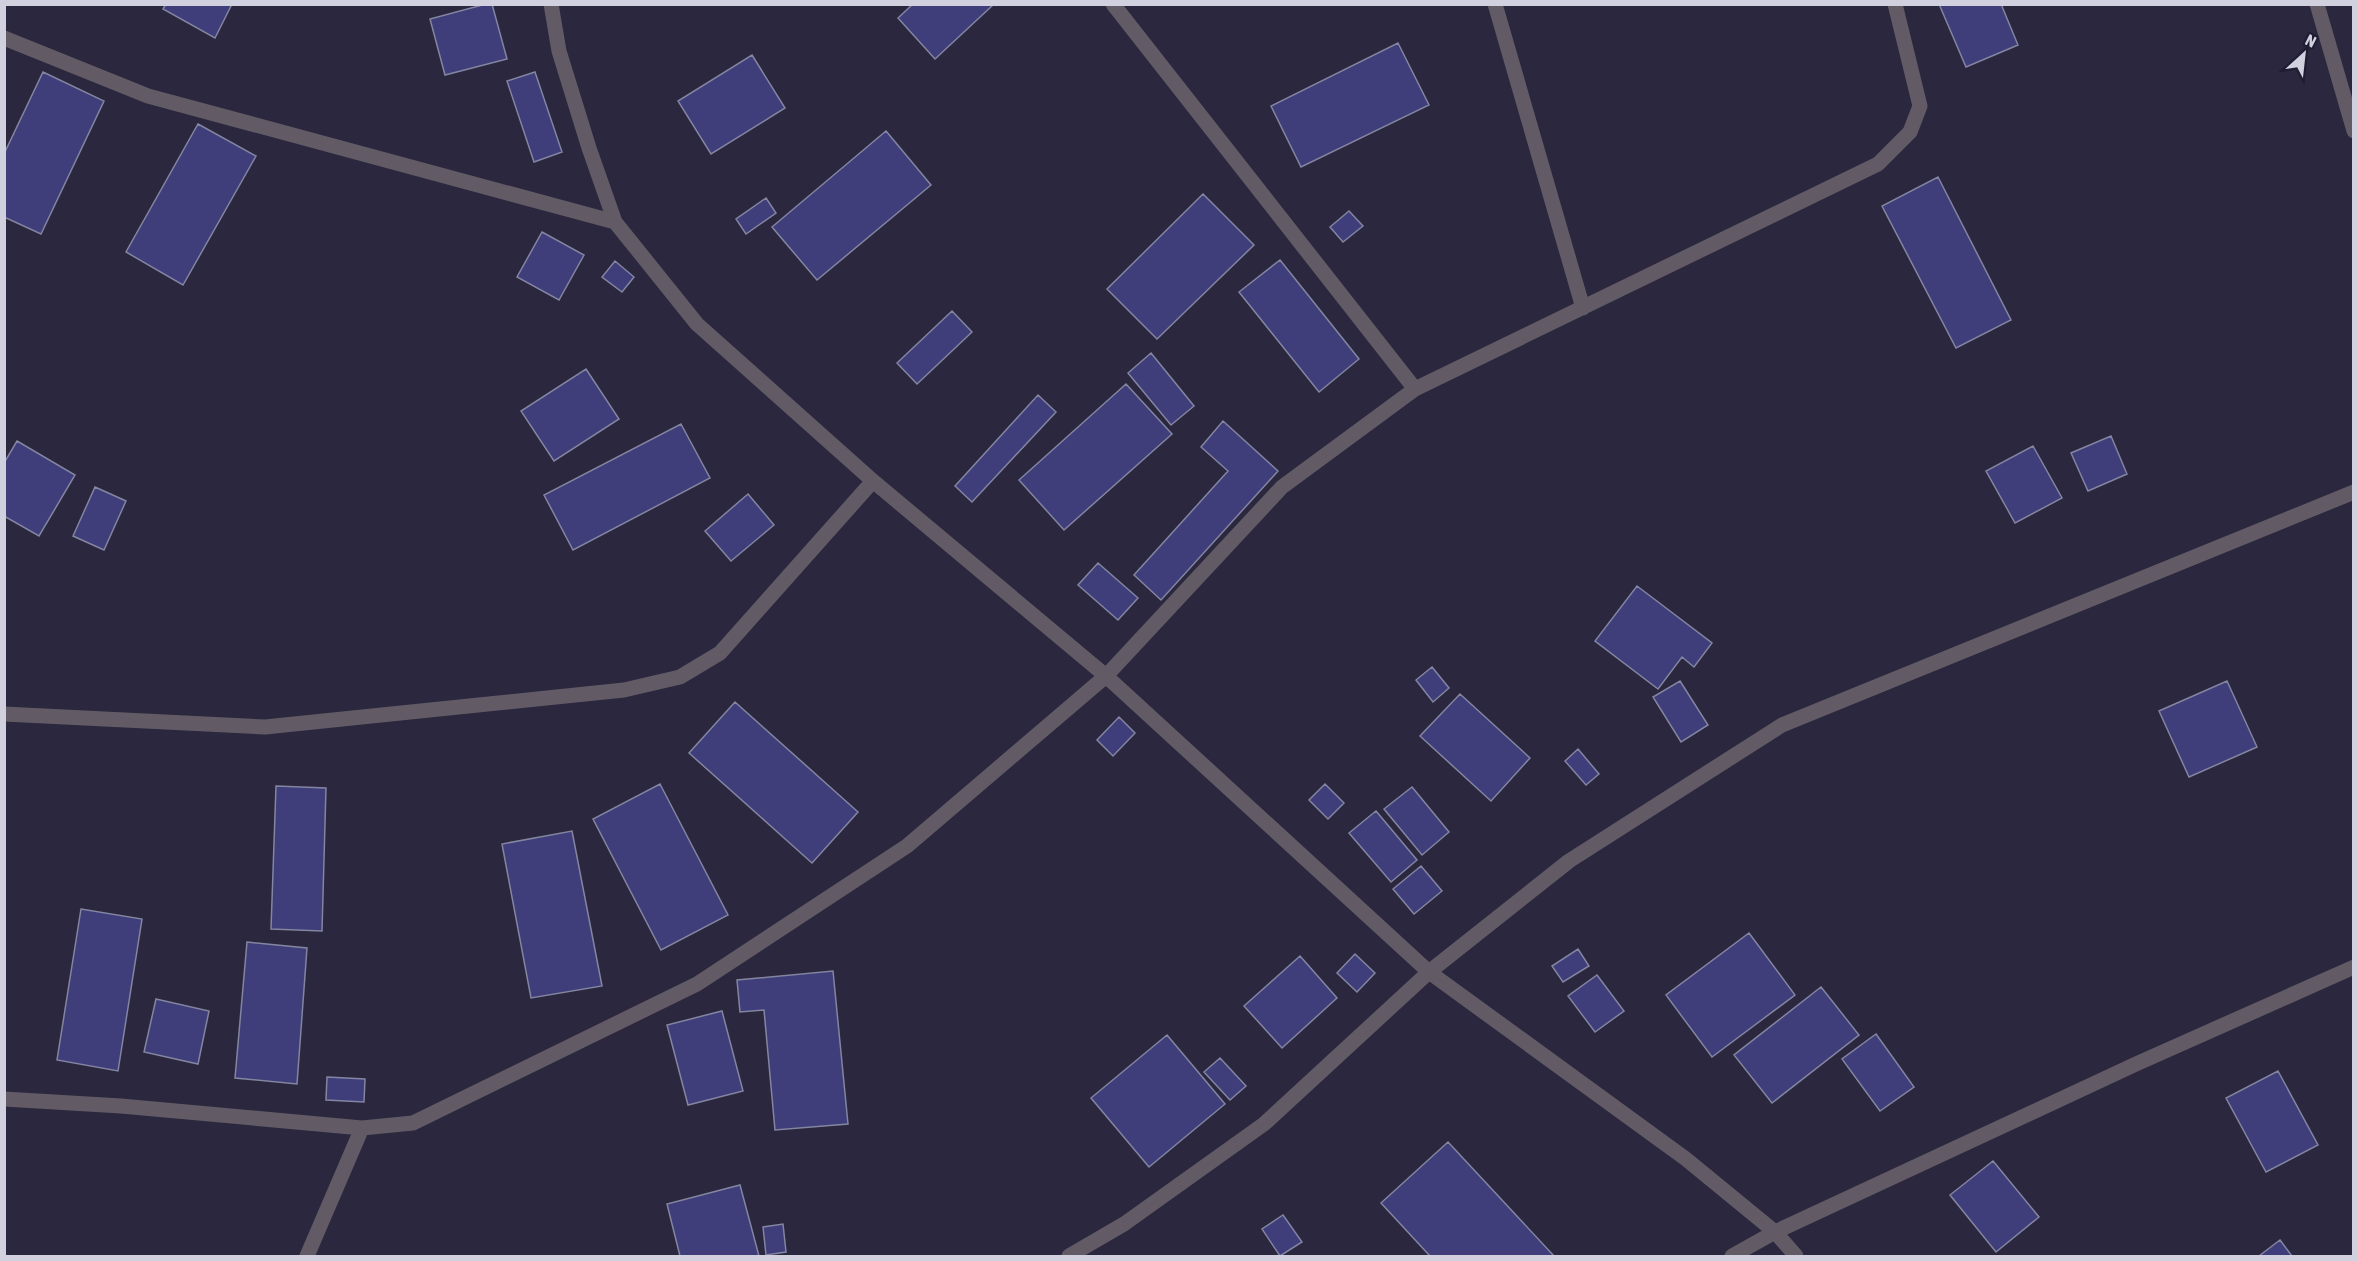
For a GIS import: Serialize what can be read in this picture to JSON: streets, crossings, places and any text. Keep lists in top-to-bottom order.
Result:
{
  "north": "top right"
}
